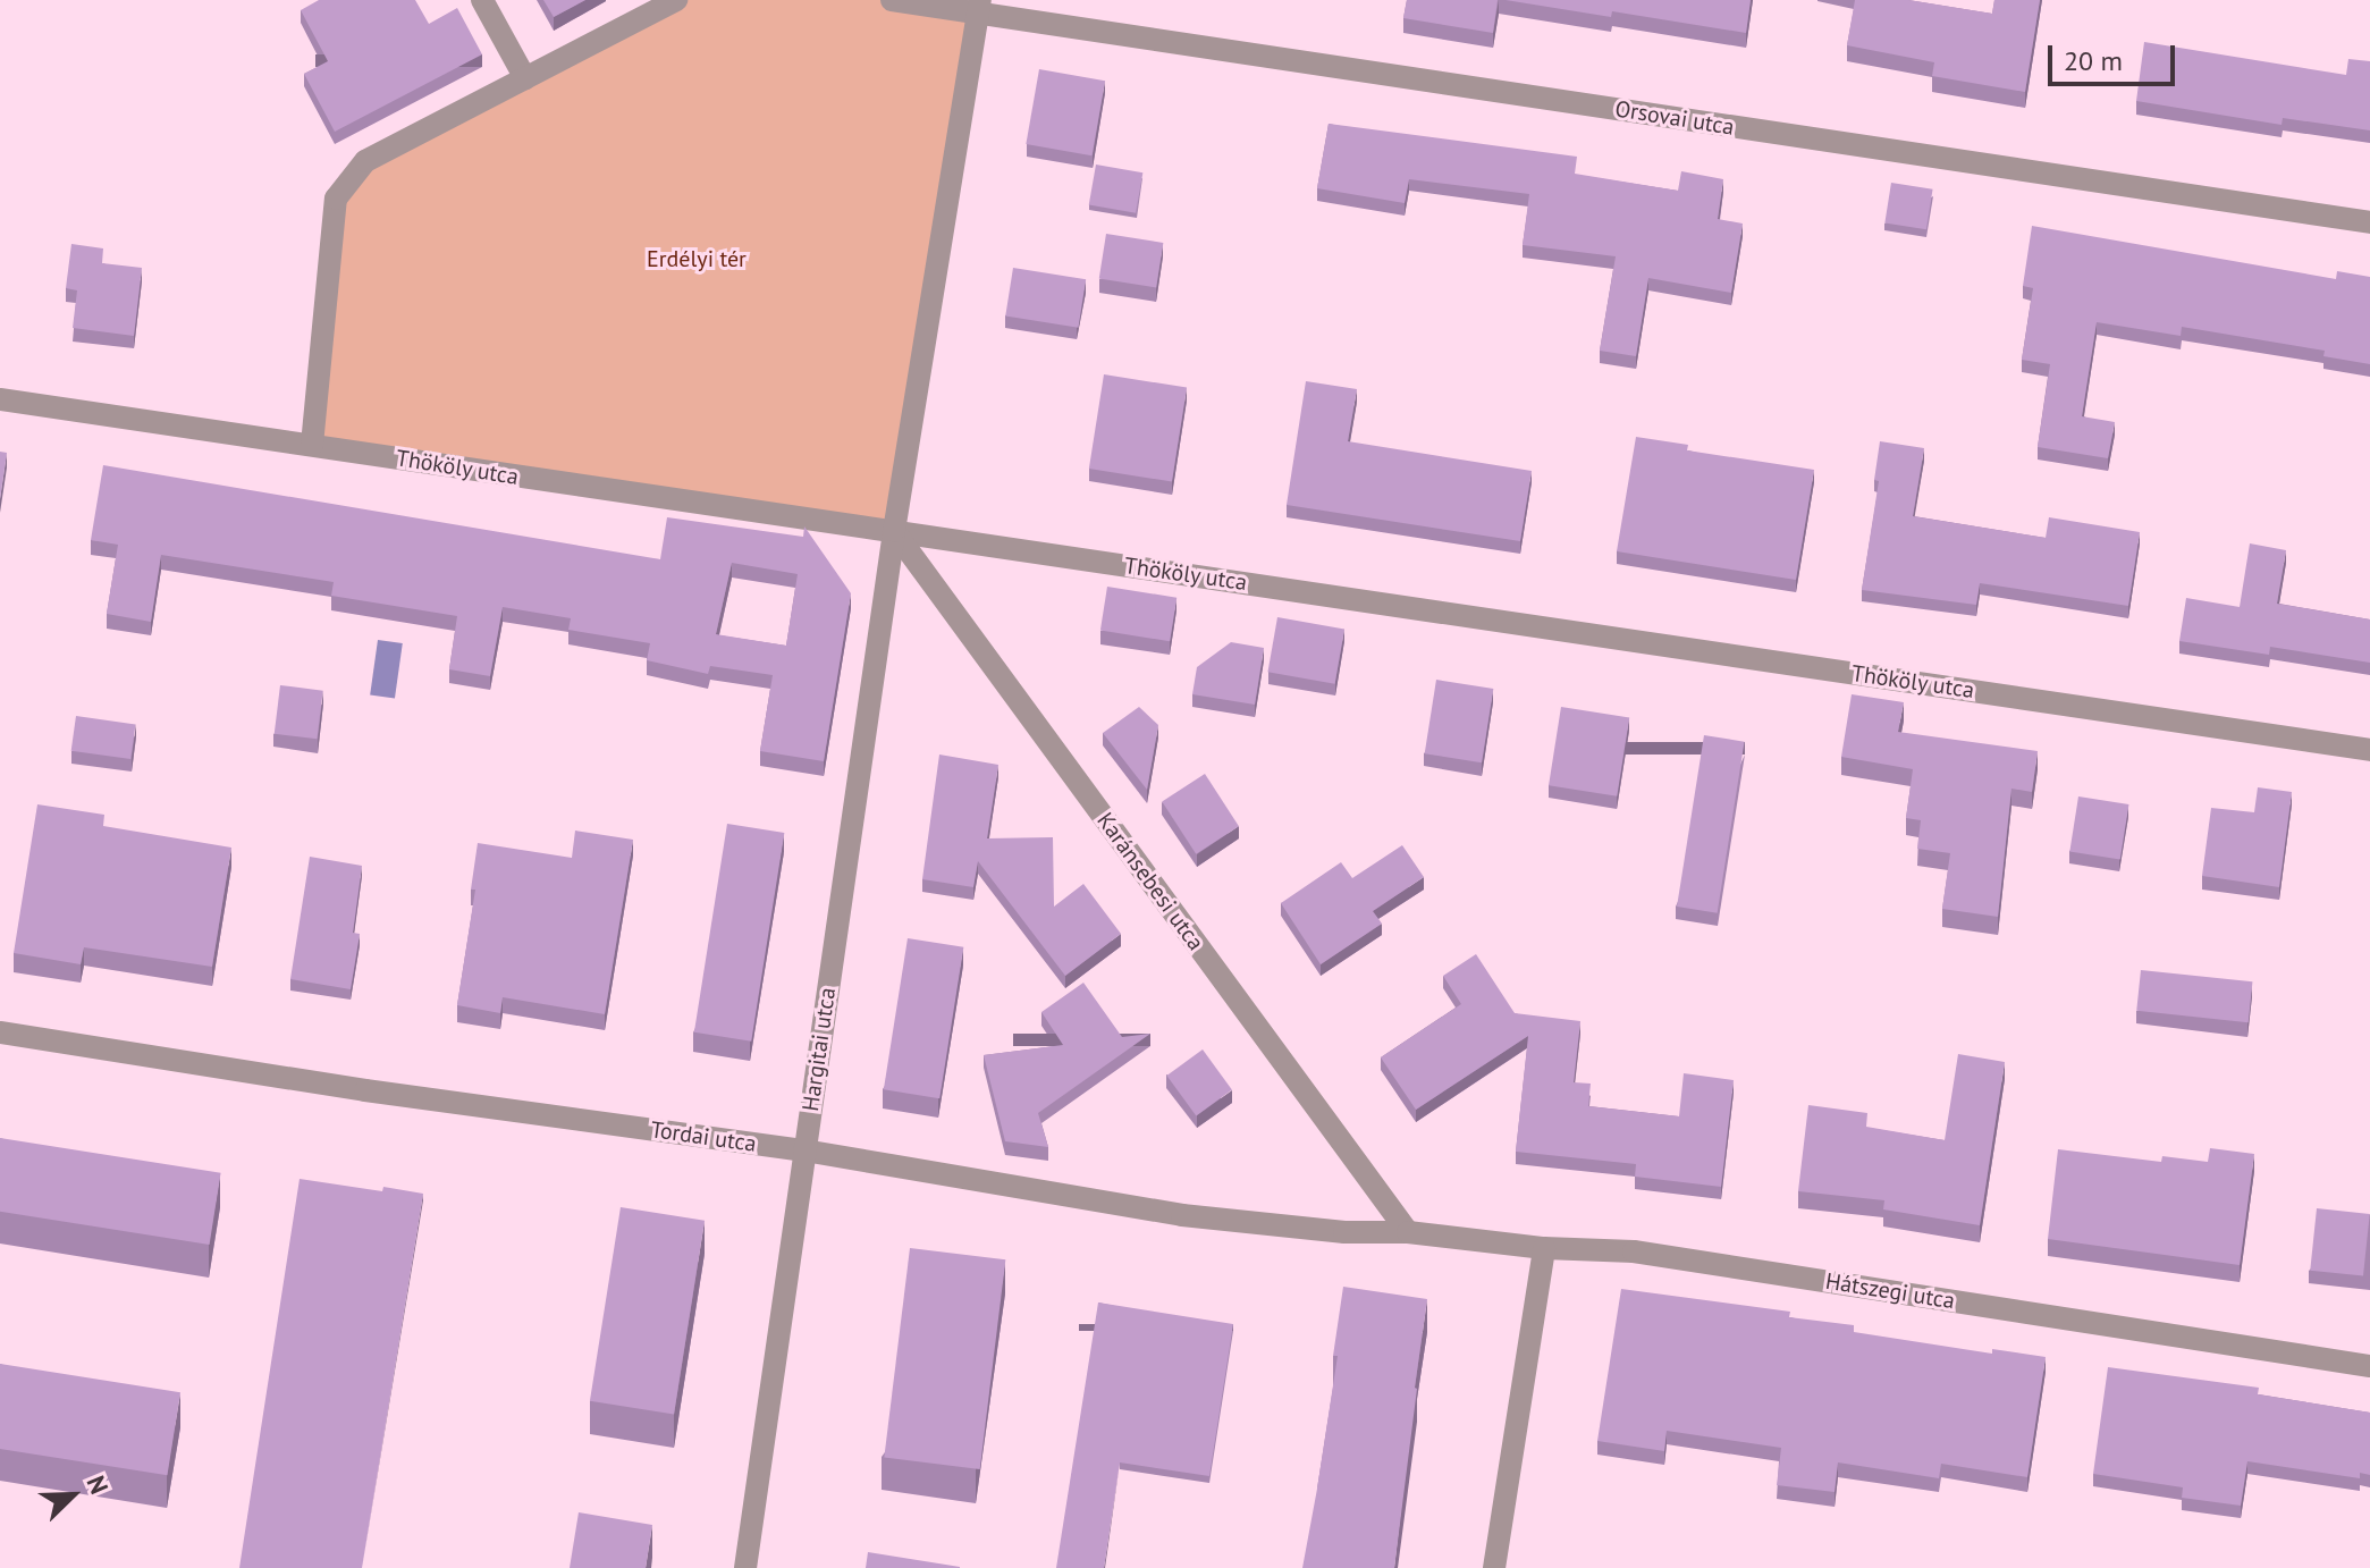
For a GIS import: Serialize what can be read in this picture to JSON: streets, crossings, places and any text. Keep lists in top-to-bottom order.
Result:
{
  "streets": {
    "street": [
      "Orsovai utca",
      "Thököly utca",
      "Karánsebesi utca",
      "Hargitai utca",
      "Tordai utca",
      "Hátszegi utca"
    ]
  },
  "crossings": [
    ["Thököly utca", "Karánsebesi utca"],
    ["Thököly utca", "Hargitai utca"],
    ["Karánsebesi utca", "Hargitai utca"],
    ["Karánsebesi utca", "Tordai utca"],
    ["Karánsebesi utca", "Hátszegi utca"],
    ["Hargitai utca", "Tordai utca"],
    ["Tordai utca", "Hátszegi utca"]
  ],
  "parks": ["Erdélyi tér"],
  "scale_bar": "20 m",
  "north": "top right"
}
